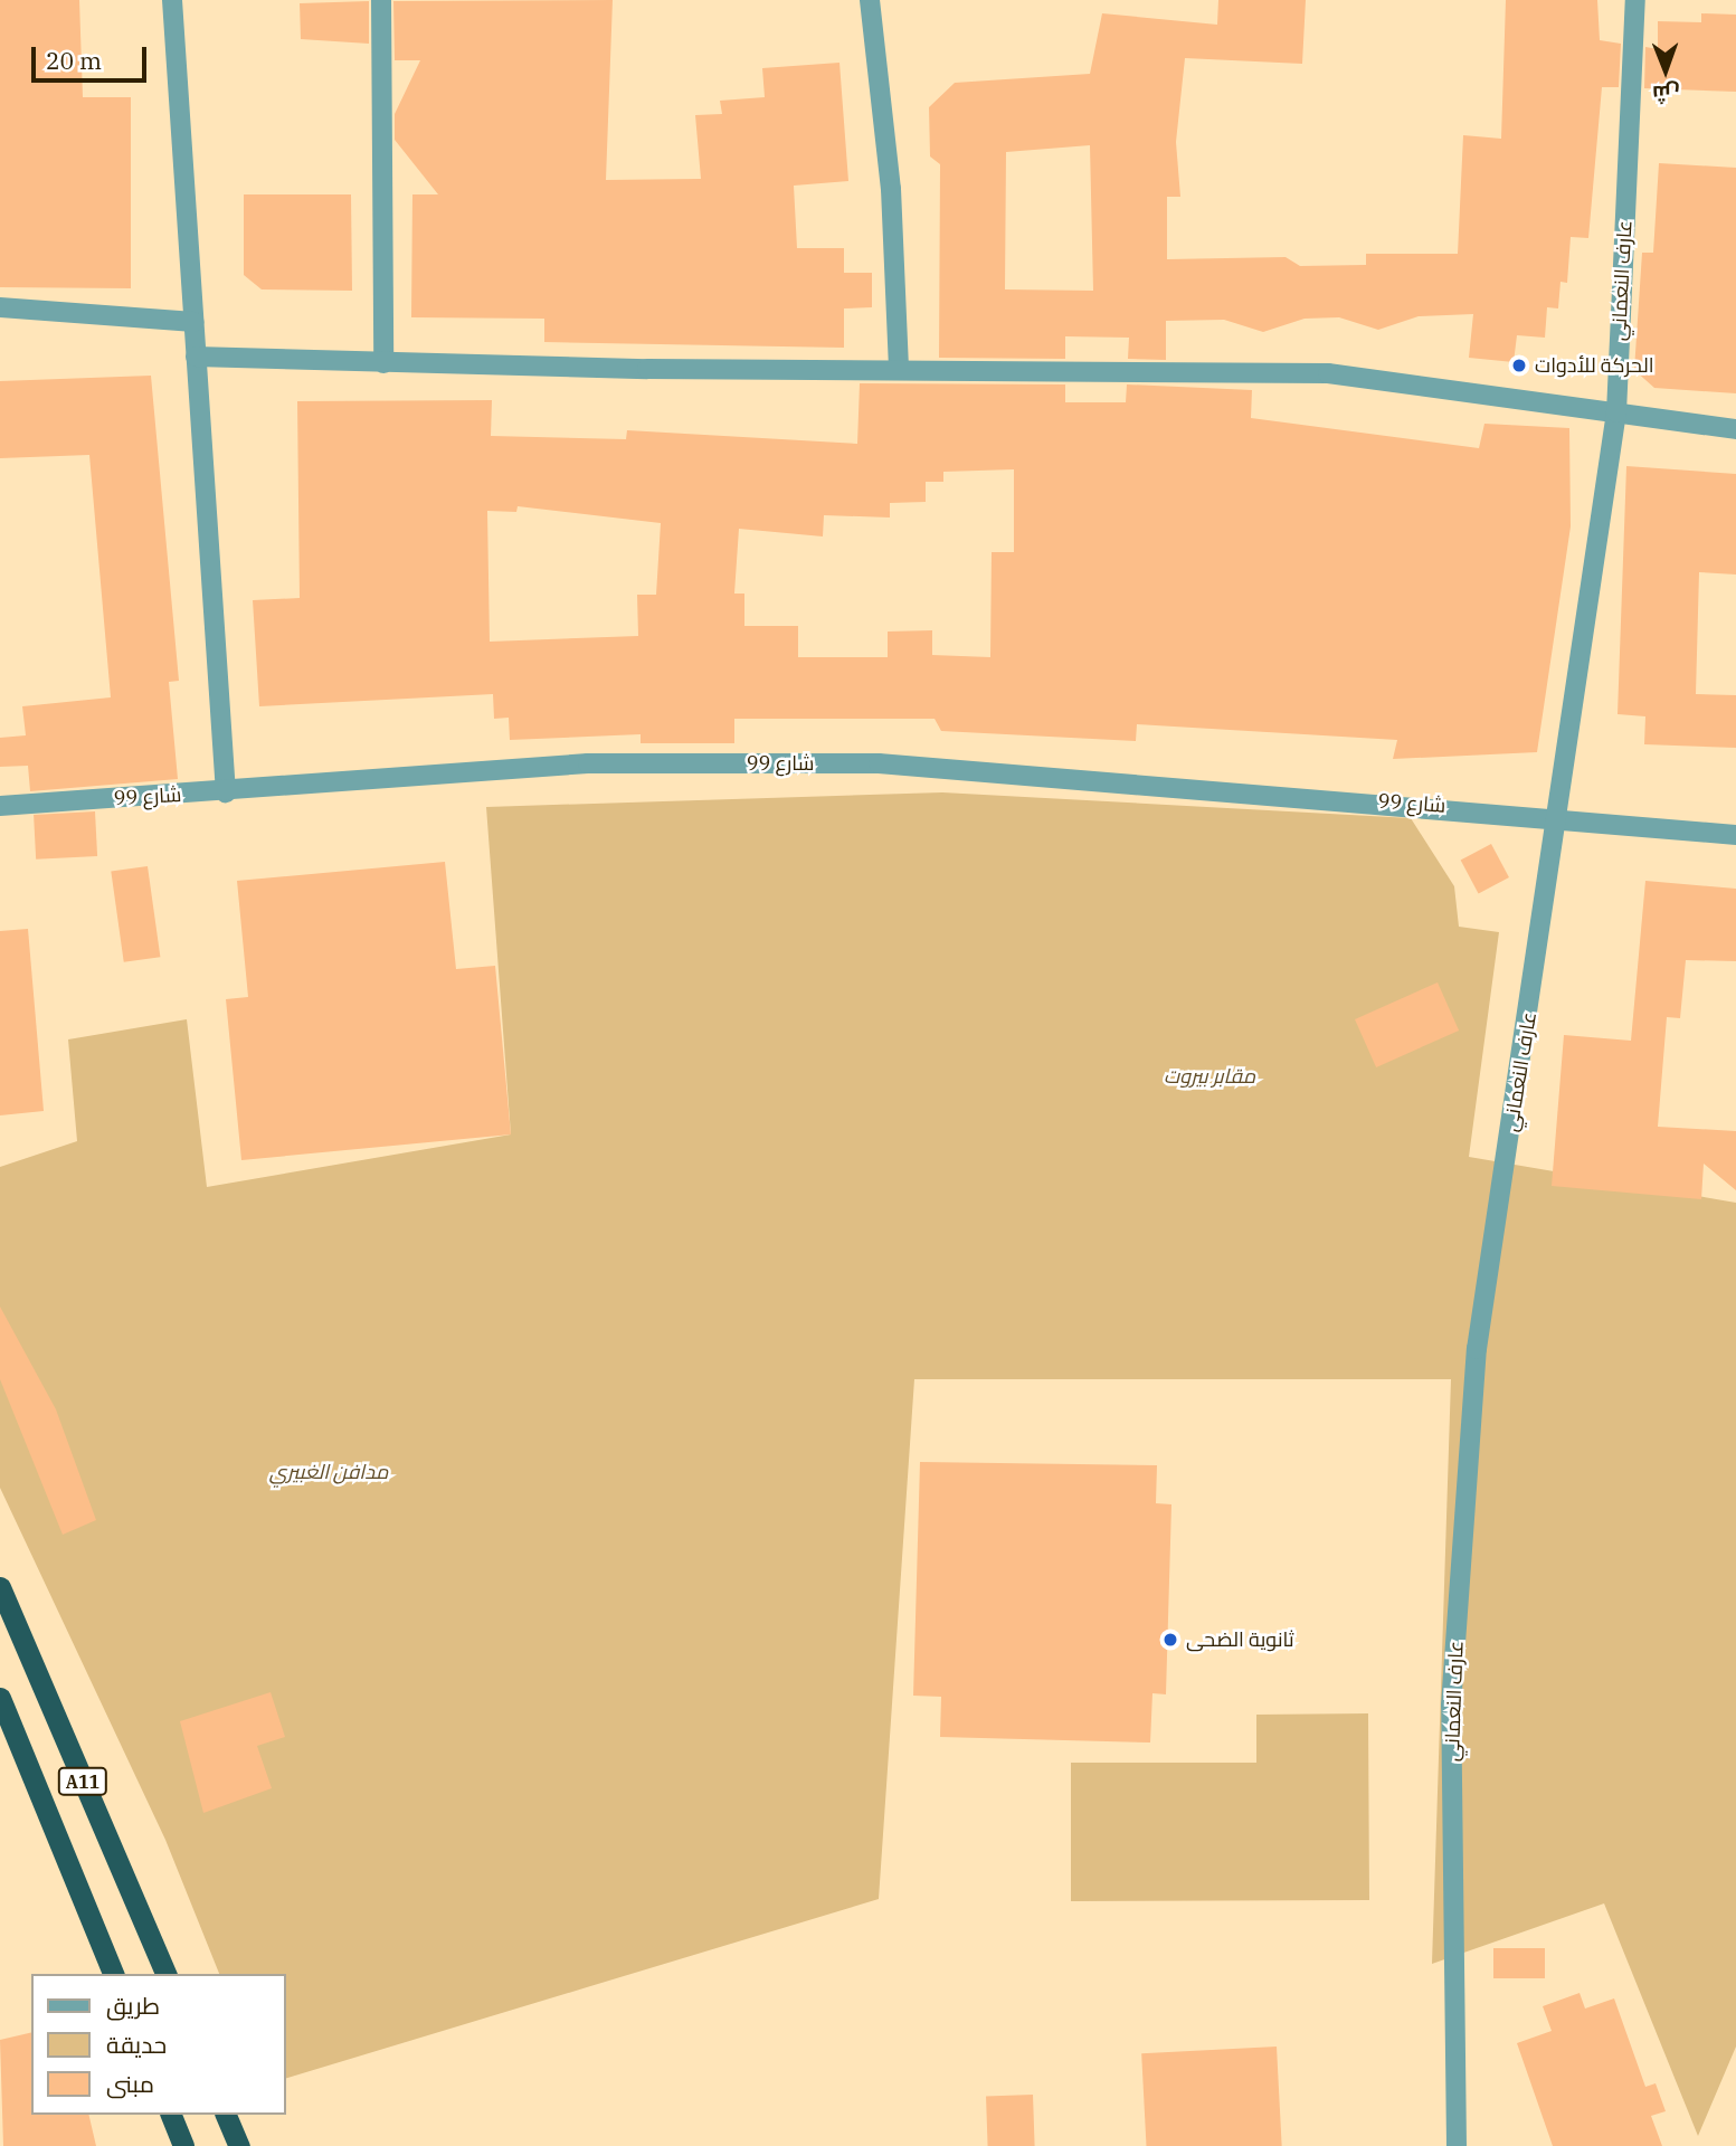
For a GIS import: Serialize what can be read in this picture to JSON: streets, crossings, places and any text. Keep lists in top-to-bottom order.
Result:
{
  "streets": {
    "highway": ["A11"],
    "street": ["عارف النعماني", "شارع 99"]
  },
  "crossings": [
    ["عارف النعماني", "شارع 99"]
  ],
  "parks": ["مقابر بيروت", "مدافن الغبيري"],
  "places": ["الحركة للأدوات", "ثانوية الضحى"],
  "legend": ["طريق", "حديقة", "مبنى"],
  "scale_bar": "20 m",
  "north": "bottom"
}
